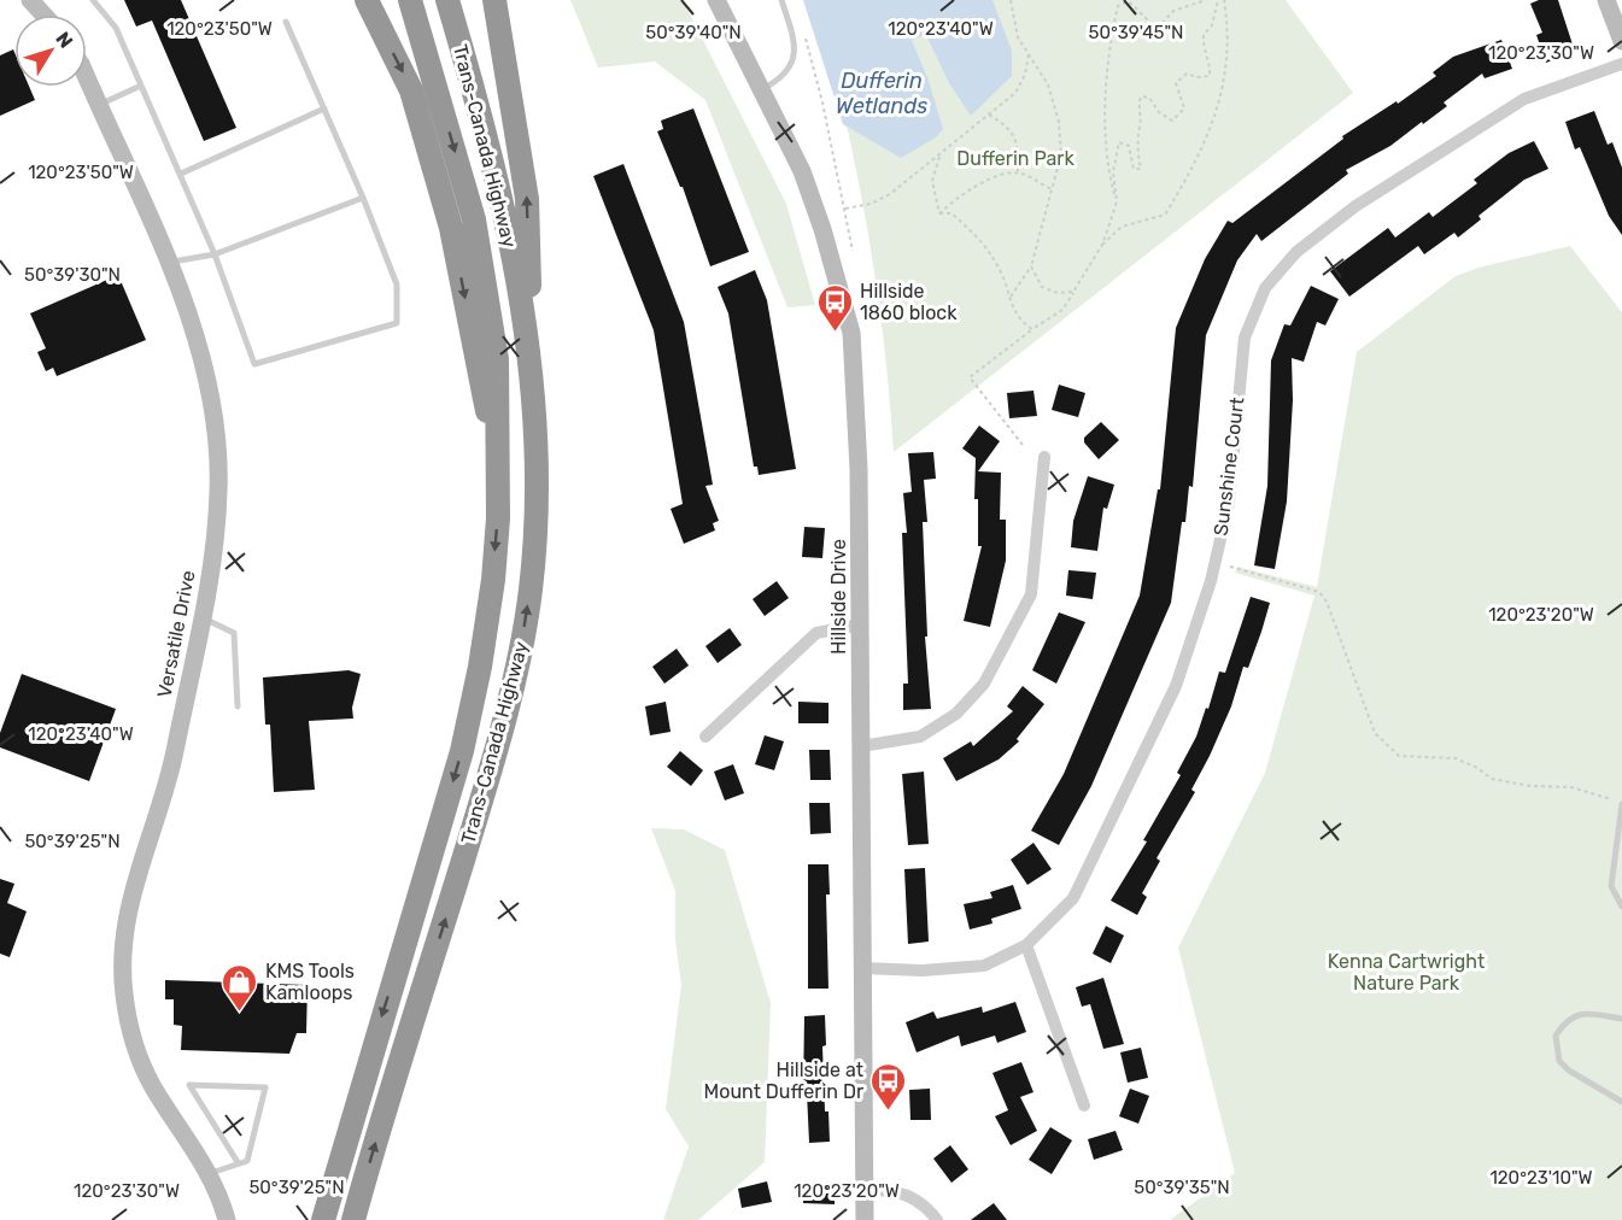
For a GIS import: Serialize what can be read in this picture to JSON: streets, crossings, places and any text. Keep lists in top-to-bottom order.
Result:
{
  "streets": {
    "highway": ["Trans-Canada Highway"],
    "street": ["Sunshine Court", "Hillside Drive", "Versatile Drive"]
  },
  "crossings": [
    ["Sunshine Court", "Hillside Drive"]
  ],
  "water": ["Dufferin Wetlands"],
  "parks": ["Dufferin Park", "Kenna Cartwright Nature Park"],
  "places": {
    "bus stop": ["Hillside 1860 block", "Hillside at Mount Dufferin Dr"],
    "shop": ["KMS Tools Kamloops"]
  },
  "north": "top right",
  "coordinates": [
    "120°23'50\"W",
    "120°23'40\"W",
    "50°39'40\"N",
    "50°39'45\"N",
    "120°23'30\"W",
    "50°39'30\"N",
    "120°23'20\"W",
    "50°39'25\"N",
    "120°23'10\"W",
    "50°39'35\"N"
  ]
}
